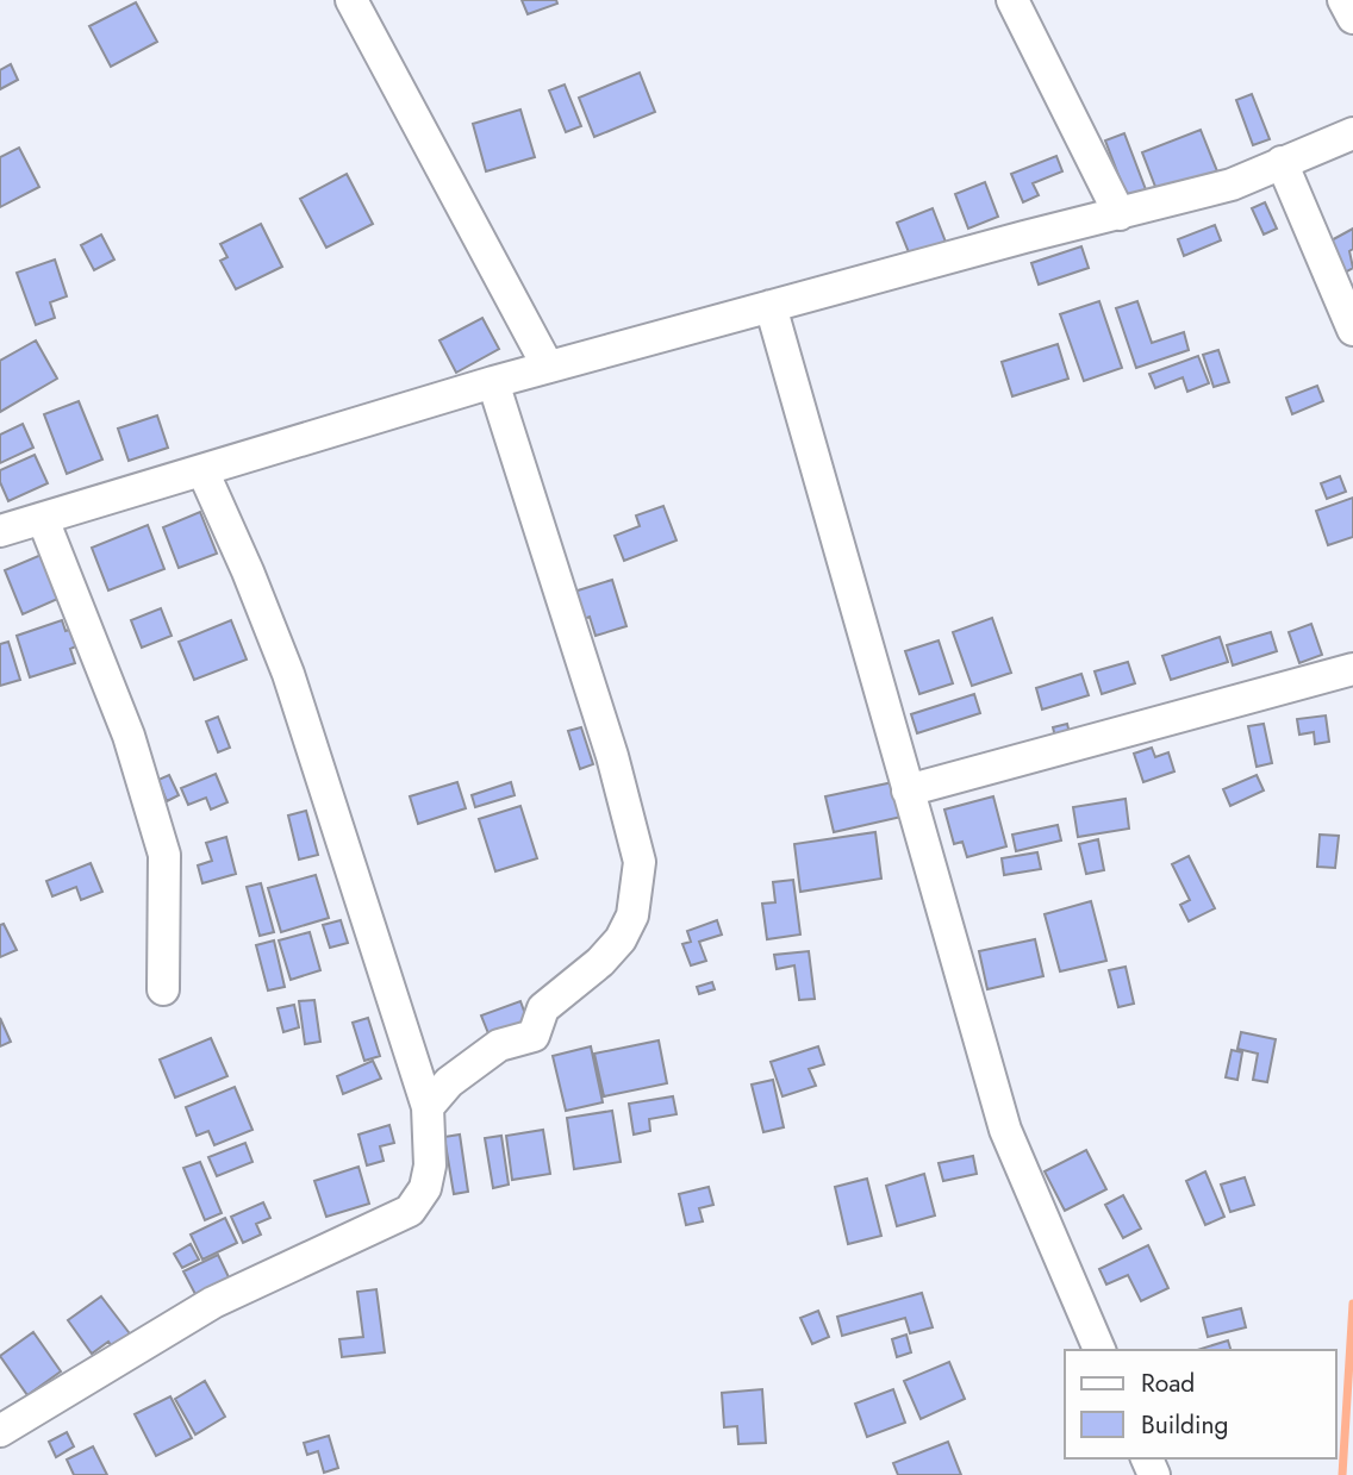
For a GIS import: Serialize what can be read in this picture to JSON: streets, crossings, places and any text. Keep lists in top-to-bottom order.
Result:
{
  "legend": ["Road", "Building"]
}
